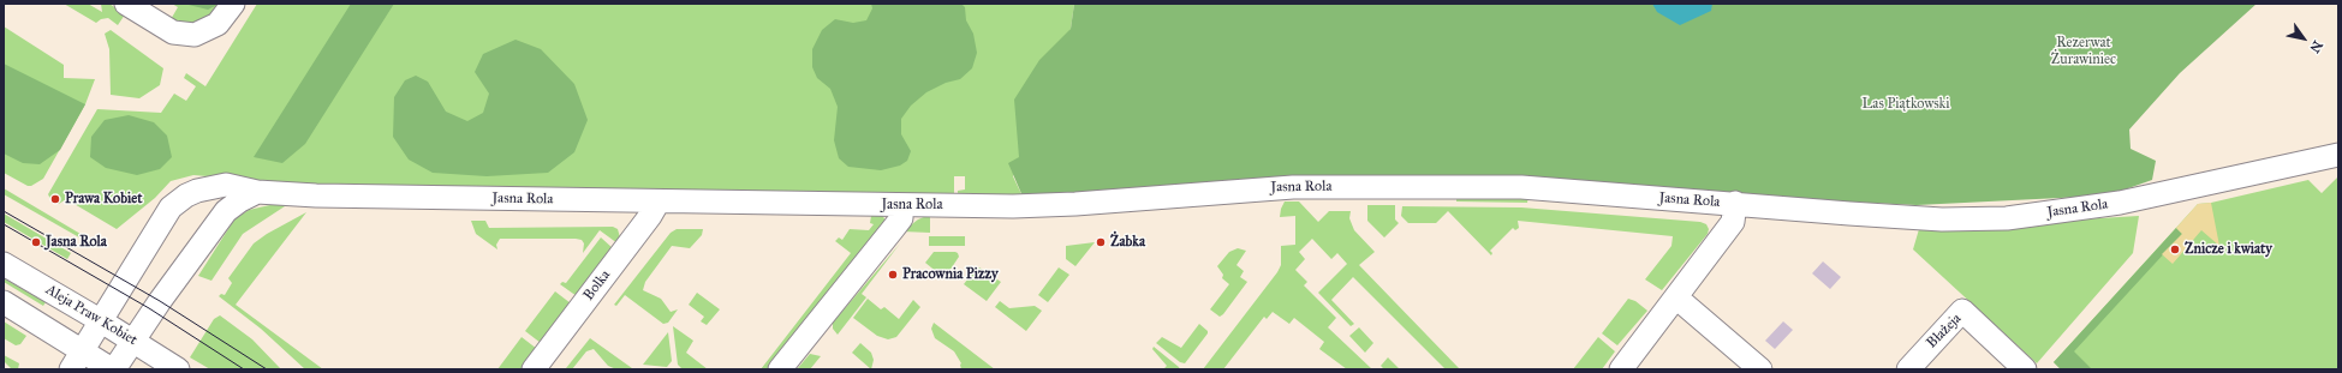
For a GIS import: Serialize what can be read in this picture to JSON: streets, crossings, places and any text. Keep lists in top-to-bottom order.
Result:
{
  "streets": {
    "street": [
      "Jasna Rola",
      "Bolka",
      "Aleja Praw Kobiet",
      "Błażeja"
    ]
  },
  "crossings": [
    ["Jasna Rola", "Bolka"],
    ["Jasna Rola", "Aleja Praw Kobiet"]
  ],
  "parks": ["Rezerwat Żurawiniec", "Las Piątkowski"],
  "places": [
    "Prawa Kobiet",
    "Jasna Rola",
    "Żabka",
    "Znicze i kwiaty",
    "Pracownia Pizzy"
  ],
  "north": "bottom right"
}
